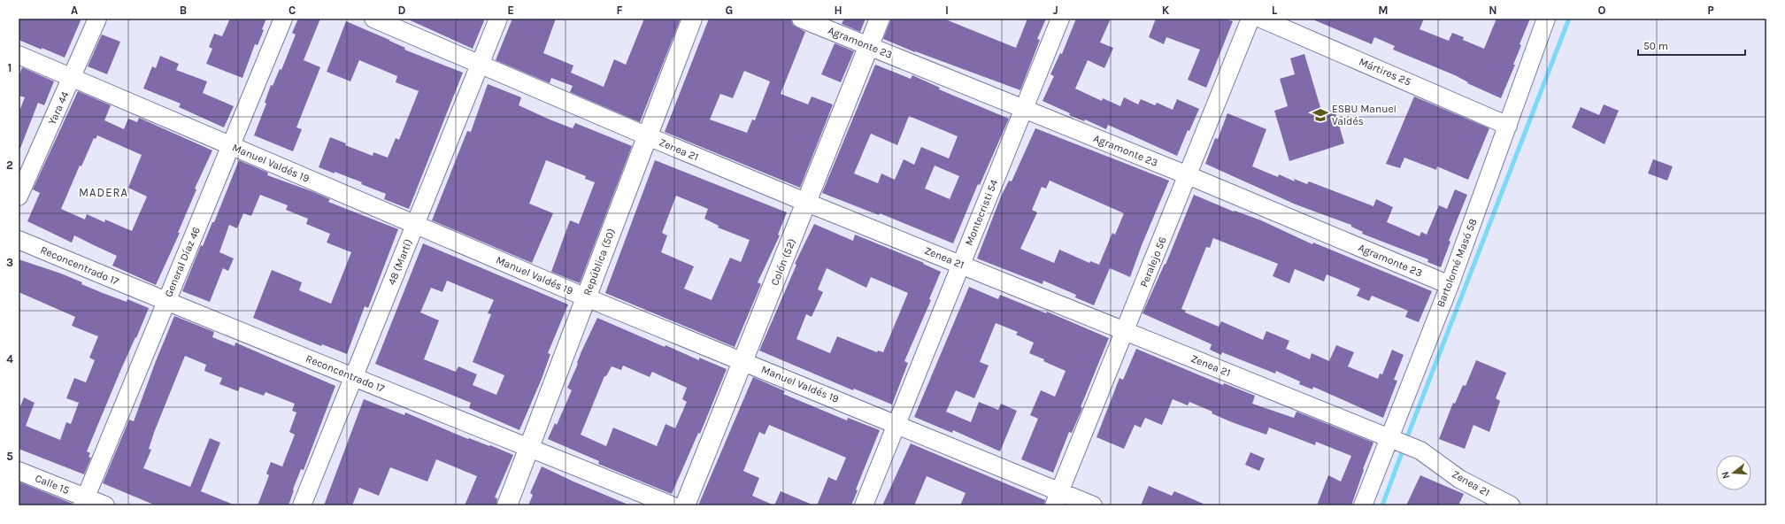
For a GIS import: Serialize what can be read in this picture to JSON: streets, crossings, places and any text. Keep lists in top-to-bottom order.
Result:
{
  "streets": {
    "main road": ["República (50)", "Colón (52)"],
    "street": [
      "Agramonte 23",
      "Mártires 25",
      "Yara 44",
      "Zenea 21",
      "Manuel Valdés 19",
      "Montecristi 54",
      "General Díaz 46",
      "48 (Martí)",
      "Peralejo 56",
      "Bartolomé Masó 58",
      "Reconcentrado 17",
      "Calle 15"
    ]
  },
  "crossings": [
    ["Agramonte 23", "Montecristi 54"],
    ["Agramonte 23", "Colón (52)"],
    ["Agramonte 23", "Peralejo 56"],
    ["Agramonte 23", "Bartolomé Masó 58"],
    ["Mártires 25", "Bartolomé Masó 58"],
    ["Yara 44", "Manuel Valdés 19"],
    ["Zenea 21", "Montecristi 54"],
    ["Zenea 21", "48 (Martí)"],
    ["Zenea 21", "República (50)"],
    ["Zenea 21", "Colón (52)"],
    ["Zenea 21", "Peralejo 56"],
    ["Zenea 21", "Bartolomé Masó 58"],
    ["Manuel Valdés 19", "Montecristi 54"],
    ["Manuel Valdés 19", "General Díaz 46"],
    ["Manuel Valdés 19", "48 (Martí)"],
    ["Manuel Valdés 19", "República (50)"],
    ["Manuel Valdés 19", "Colón (52)"],
    ["Manuel Valdés 19", "Peralejo 56"],
    ["General Díaz 46", "Reconcentrado 17"],
    ["General Díaz 46", "Calle 15"],
    ["48 (Martí)", "Reconcentrado 17"],
    ["República (50)", "Reconcentrado 17"]
  ],
  "districts": ["MADERA"],
  "places": {
    "school or university": ["ESBU Manuel Valdés"]
  },
  "scale_bar": "50 m",
  "north": "left",
  "grid": {
    "columns": [
      "A",
      "B",
      "C",
      "D",
      "E",
      "F",
      "G",
      "H",
      "I",
      "J",
      "K",
      "L",
      "M",
      "N",
      "O",
      "P"
    ],
    "rows": [
      "1",
      "2",
      "3",
      "4",
      "5"
    ]
  }
}
